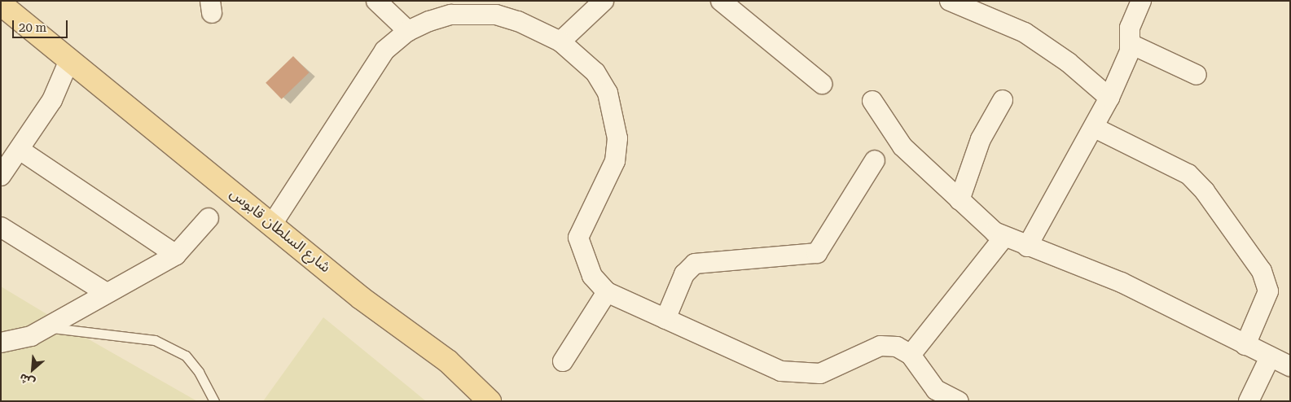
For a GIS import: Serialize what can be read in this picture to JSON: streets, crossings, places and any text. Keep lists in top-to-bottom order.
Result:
{
  "streets": {
    "main road": ["شارع السلطان قابوس"]
  },
  "scale_bar": "20 m",
  "north": "bottom left"
}
